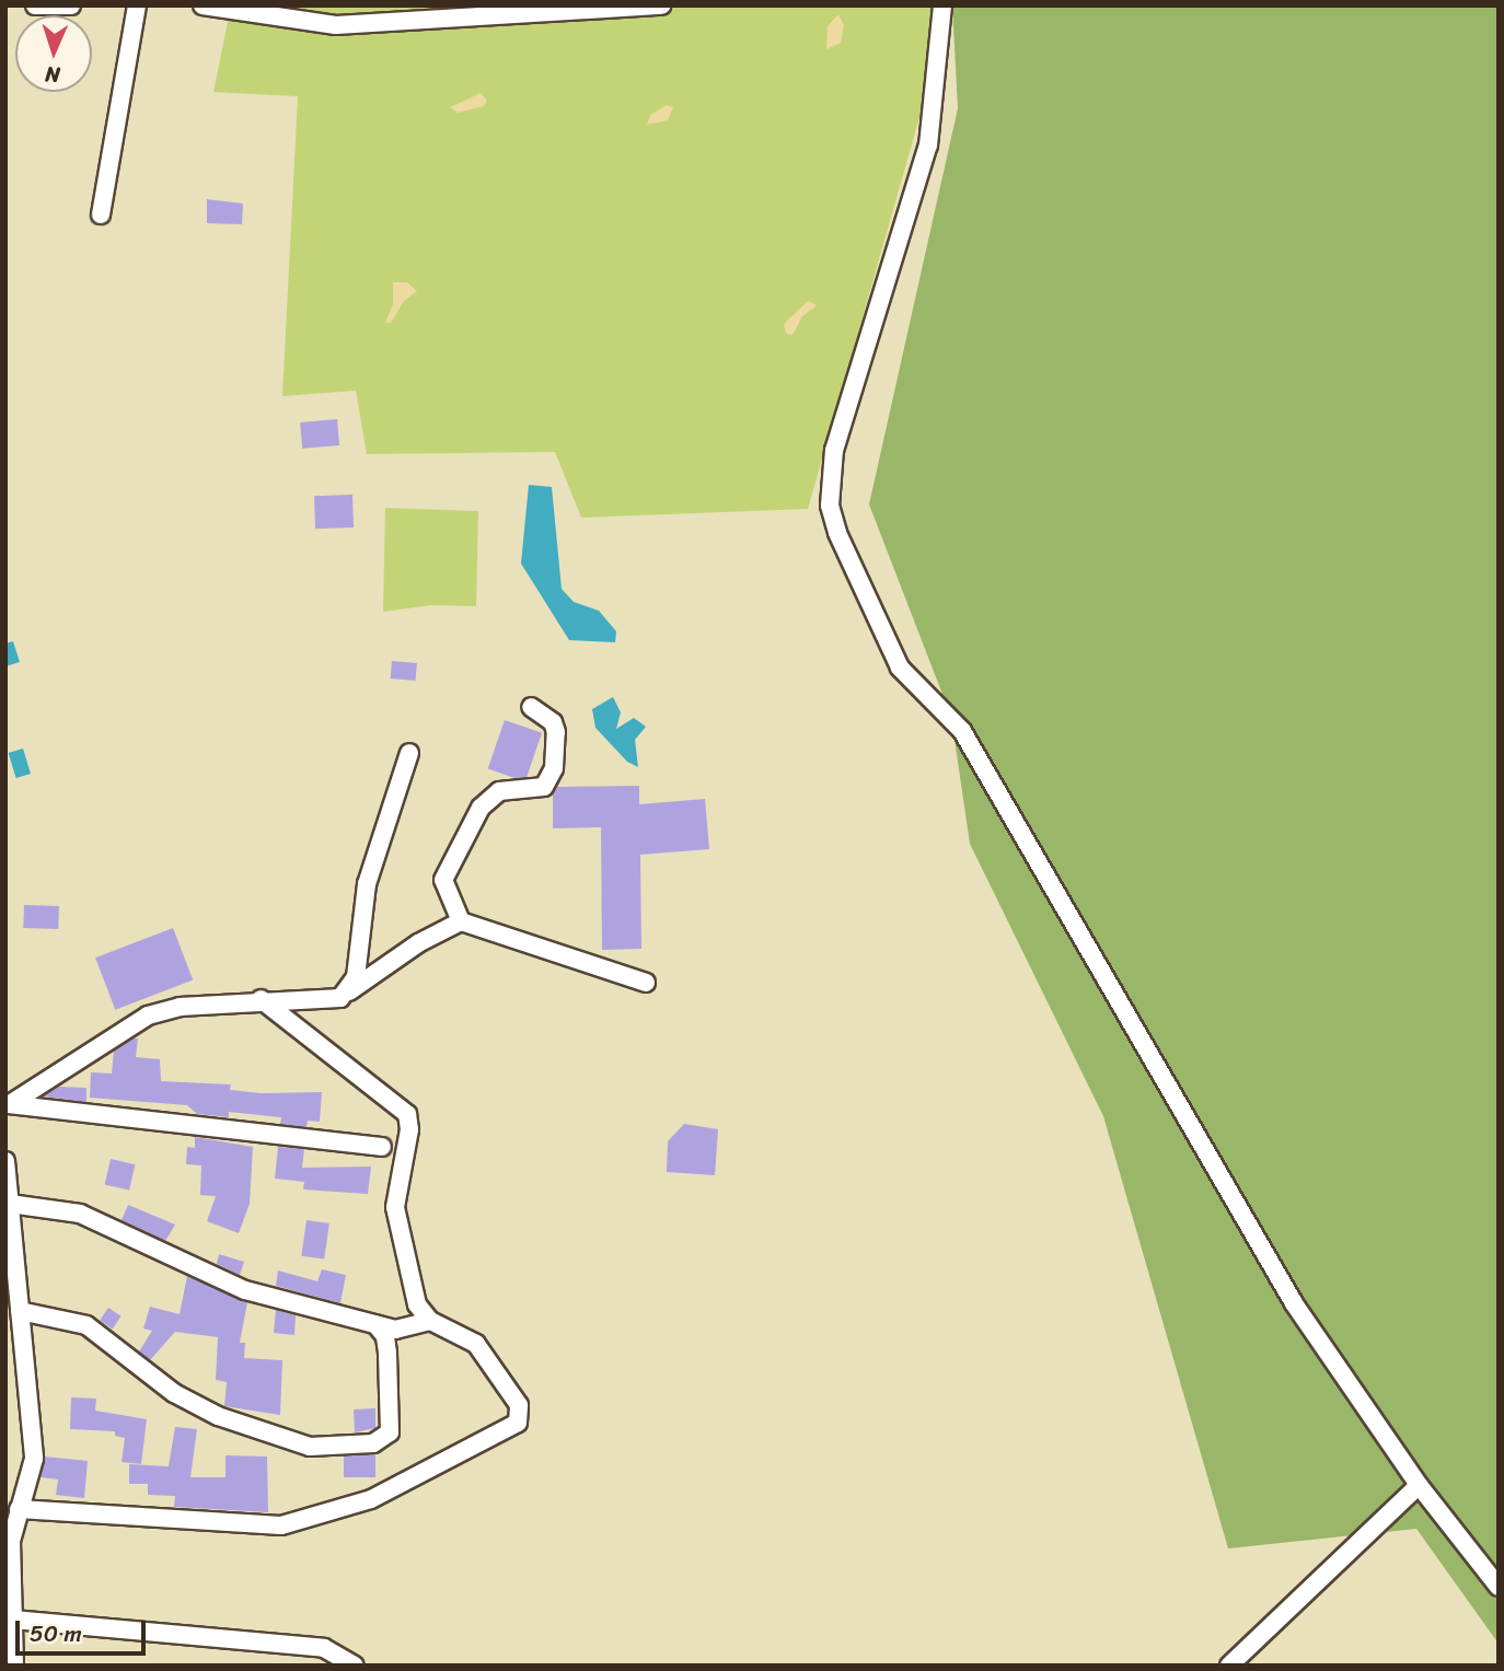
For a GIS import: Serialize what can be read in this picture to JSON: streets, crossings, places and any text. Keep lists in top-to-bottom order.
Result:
{
  "scale_bar": "50 m",
  "north": "bottom"
}
